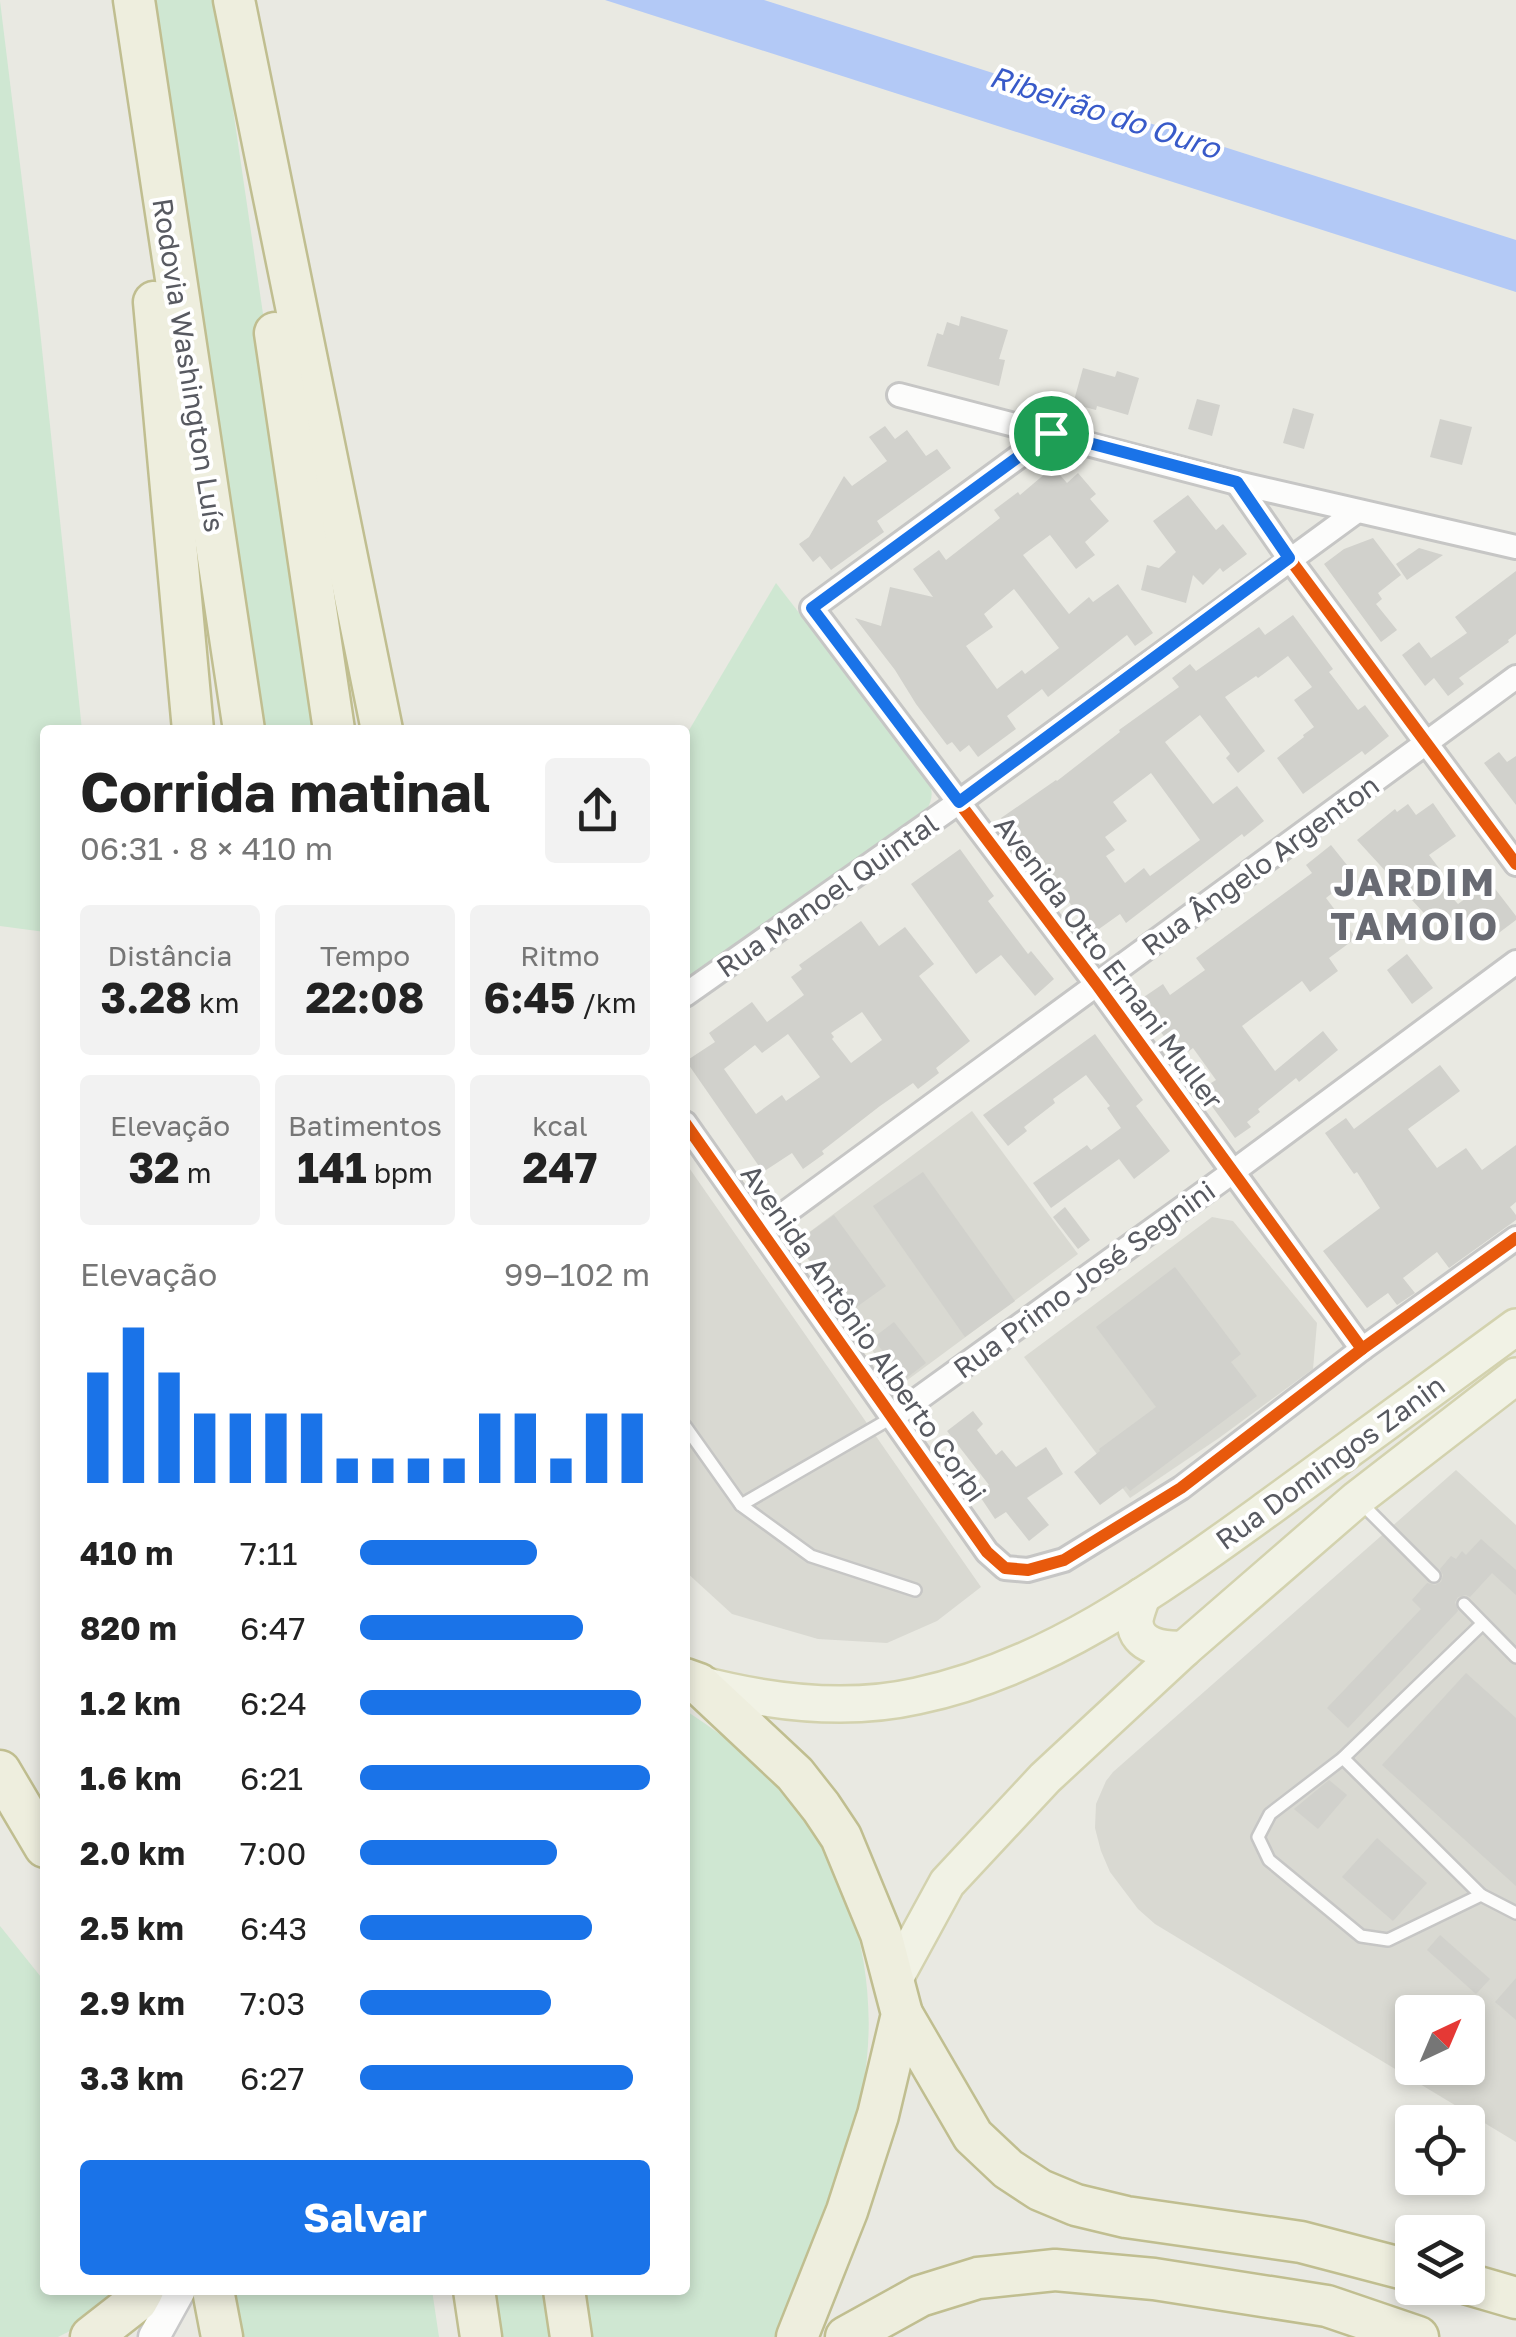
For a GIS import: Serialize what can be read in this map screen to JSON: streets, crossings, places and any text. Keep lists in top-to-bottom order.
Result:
{
  "streets": {
    "highway": ["Rodovia Washington Luís"],
    "main road": ["Rua Domingos Zanin"],
    "street": [
      "Rua Ângelo Argenton",
      "Rua Manoel Quintal",
      "Avenida Otto Ernani Muller",
      "Rua Primo José Segnini",
      "Avenida Antônio Alberto Corbi"
    ]
  },
  "crossings": [
    ["Rua Ângelo Argenton", "Avenida Otto Ernani Muller"],
    ["Rua Ângelo Argenton", "Avenida Antônio Alberto Corbi"],
    ["Rua Manoel Quintal", "Avenida Otto Ernani Muller"],
    ["Avenida Otto Ernani Muller", "Rua Primo José Segnini"],
    ["Avenida Otto Ernani Muller", "Avenida Antônio Alberto Corbi"],
    ["Rua Primo José Segnini", "Avenida Antônio Alberto Corbi"]
  ],
  "districts": ["JARDIM TAMOIO"],
  "water": ["Ribeirão do Ouro"],
  "north": "top right",
  "page": {
    "heading": ["Corrida matinal", "06:31 · 8 × 410 m"],
    "stats": [
      ["Distância", "3.28 km"],
      ["Tempo", "22:08"],
      ["Ritmo", "6:45 /km"],
      ["Elevação", "32 m"],
      ["Batimentos", "141 bpm"],
      ["kcal", "247"]
    ],
    "chart": ["Elevação", "99–102 m"],
    "list": [
      {
        "name": "410 m",
        "note": "7:11"
      },
      {
        "name": "820 m",
        "note": "6:47"
      },
      {
        "name": "1.2 km",
        "note": "6:24"
      },
      {
        "name": "1.6 km",
        "note": "6:21"
      },
      {
        "name": "2.0 km",
        "note": "7:00"
      },
      {
        "name": "2.5 km",
        "note": "6:43"
      },
      {
        "name": "2.9 km",
        "note": "7:03"
      },
      {
        "name": "3.3 km",
        "note": "6:27"
      }
    ],
    "buttons": "Salvar"
  }
}
